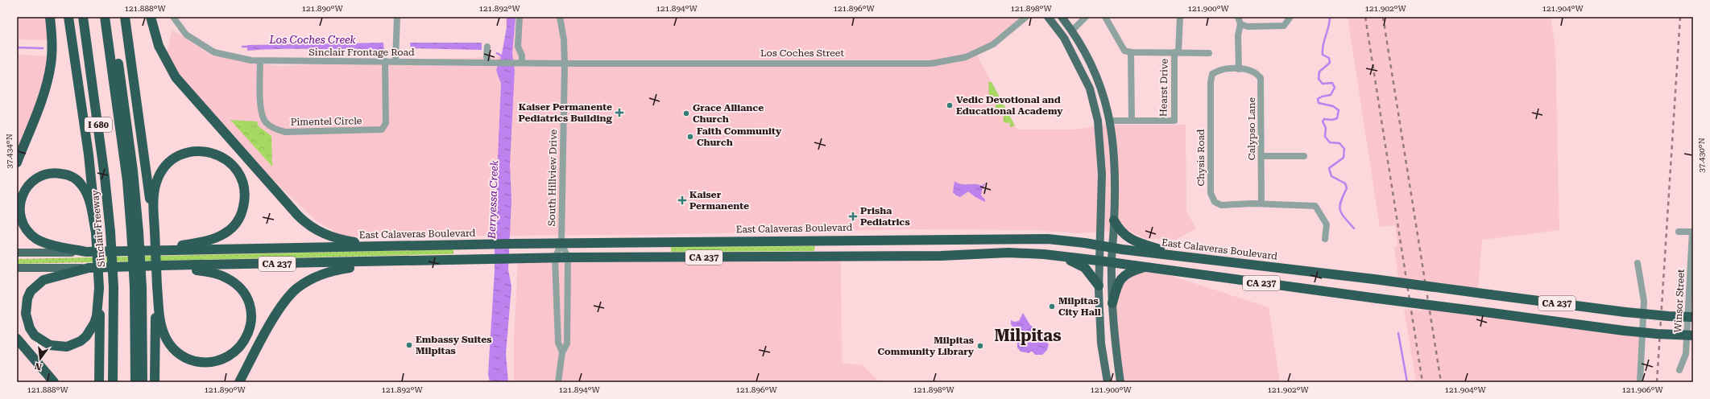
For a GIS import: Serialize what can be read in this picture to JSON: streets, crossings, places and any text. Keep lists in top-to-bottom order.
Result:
{
  "streets": {
    "highway": [
      "I 680",
      "Sinclair Freeway",
      "East Calaveras Boulevard",
      "CA 237"
    ],
    "street": [
      "Sinclair Frontage Road",
      "Los Coches Street",
      "Hearst Drive",
      "Pimentel Circle",
      "Calypso Lane",
      "Chysis Road",
      "South Hillview Drive",
      "Winsor Street"
    ]
  },
  "crossings": [
    ["Sinclair Frontage Road", "Los Coches Street"],
    ["Sinclair Frontage Road", "Pimentel Circle"],
    ["Sinclair Frontage Road", "South Hillview Drive"],
    ["Los Coches Street", "South Hillview Drive"],
    ["Calypso Lane", "Chysis Road"],
    ["South Hillview Drive", "East Calaveras Boulevard"]
  ],
  "districts": ["Milpitas"],
  "water": ["Los Coches Creek", "Berryessa Creek"],
  "places": {
    "other": [
      "Vedic Devotional and Educational Academy",
      "Grace Alliance Church",
      "Faith Community Church",
      "Milpitas City Hall",
      "Embassy Suites Milpitas",
      "Milpitas Community Library"
    ],
    "health": ["Kaiser Permanente Pediatrics Building", "Kaiser Permanente", "Prisha Pediatrics"]
  },
  "north": "bottom",
  "coordinates": [
    "121.888°W",
    "121.890°W",
    "121.892°W",
    "121.894°W",
    "121.896°W",
    "121.898°W",
    "121.900°W",
    "121.902°W",
    "121.904°W",
    "37.434°N",
    "37.430°N",
    "121.906°W"
  ]
}
